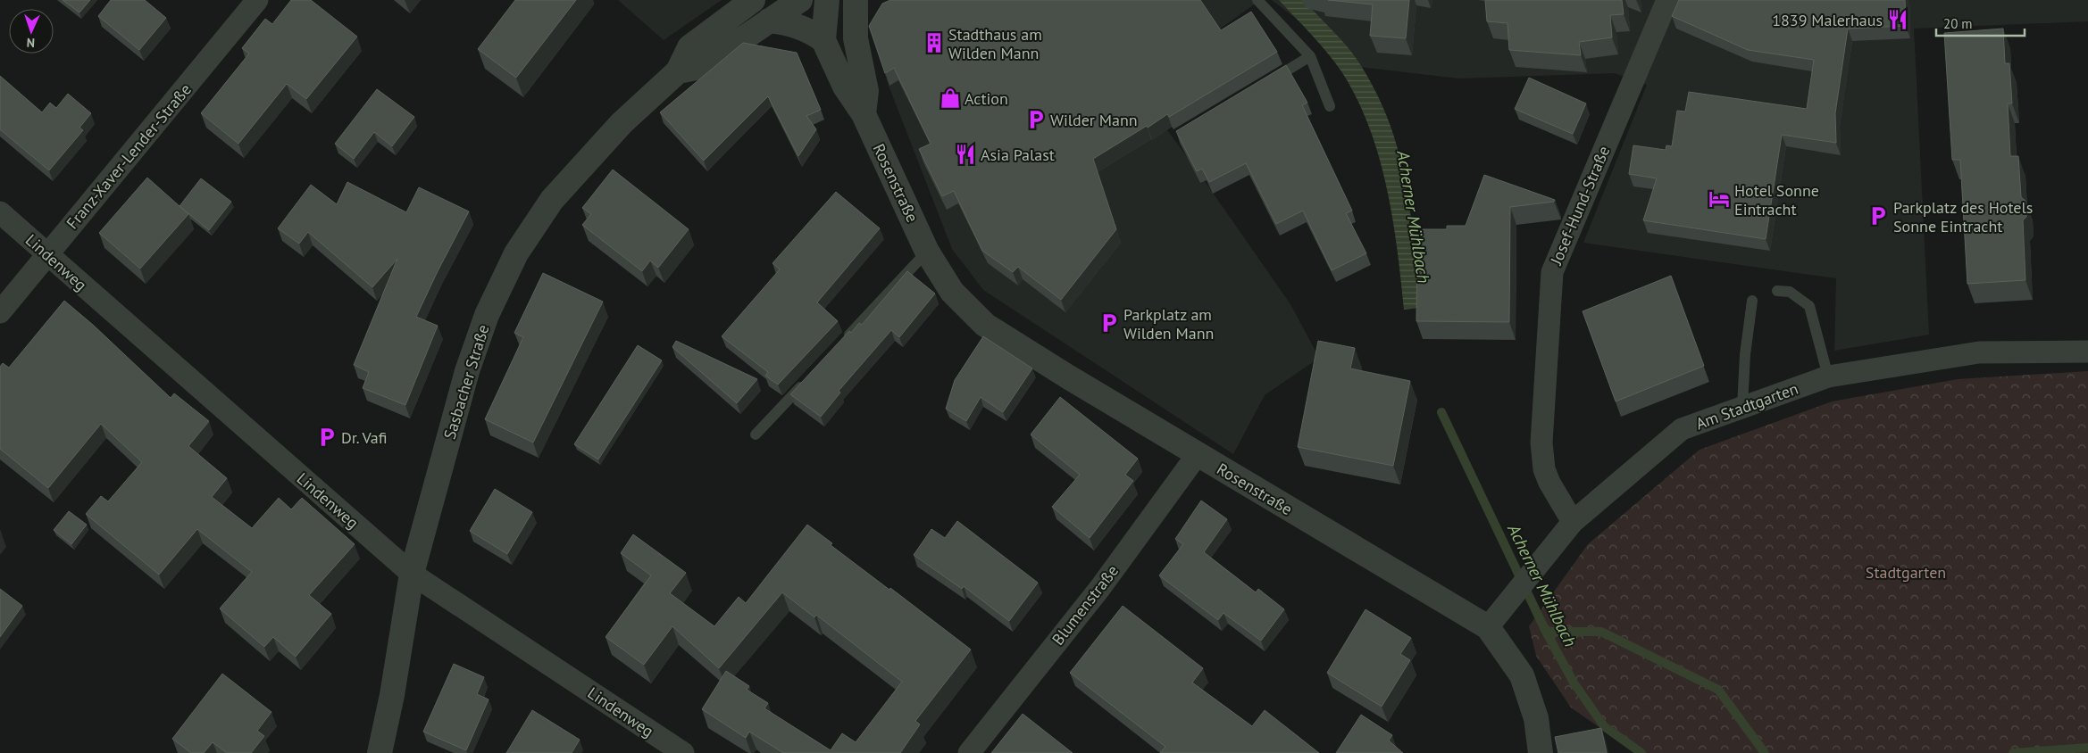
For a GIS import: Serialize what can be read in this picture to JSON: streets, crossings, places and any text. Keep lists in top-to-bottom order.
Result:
{
  "streets": {
    "street": [
      "Franz-Xaver-Lender-Straße",
      "Rosenstraße",
      "Josef-Hund-Straße",
      "Lindenweg",
      "Sasbacher Straße",
      "Am Stadtgarten",
      "Blumenstraße"
    ]
  },
  "crossings": [
    ["Franz-Xaver-Lender-Straße", "Lindenweg"],
    ["Rosenstraße", "Am Stadtgarten"],
    ["Rosenstraße", "Blumenstraße"],
    ["Josef-Hund-Straße", "Am Stadtgarten"],
    ["Lindenweg", "Sasbacher Straße"]
  ],
  "water": ["Acherner Mühlbach"],
  "parks": ["Stadtgarten"],
  "places": {
    "restaurant": ["1839 Malerhaus", "Asia Palast"],
    "building": ["Stadthaus am Wilden Mann"],
    "shop": ["Action"],
    "parking": [
      "Wilder Mann",
      "Parkplatz des Hotels Sonne Eintracht",
      "Parkplatz am Wilden Mann",
      "Dr. Vafi"
    ],
    "hotel": ["Hotel Sonne Eintracht"]
  },
  "scale_bar": "20 m",
  "north": "bottom"
}
